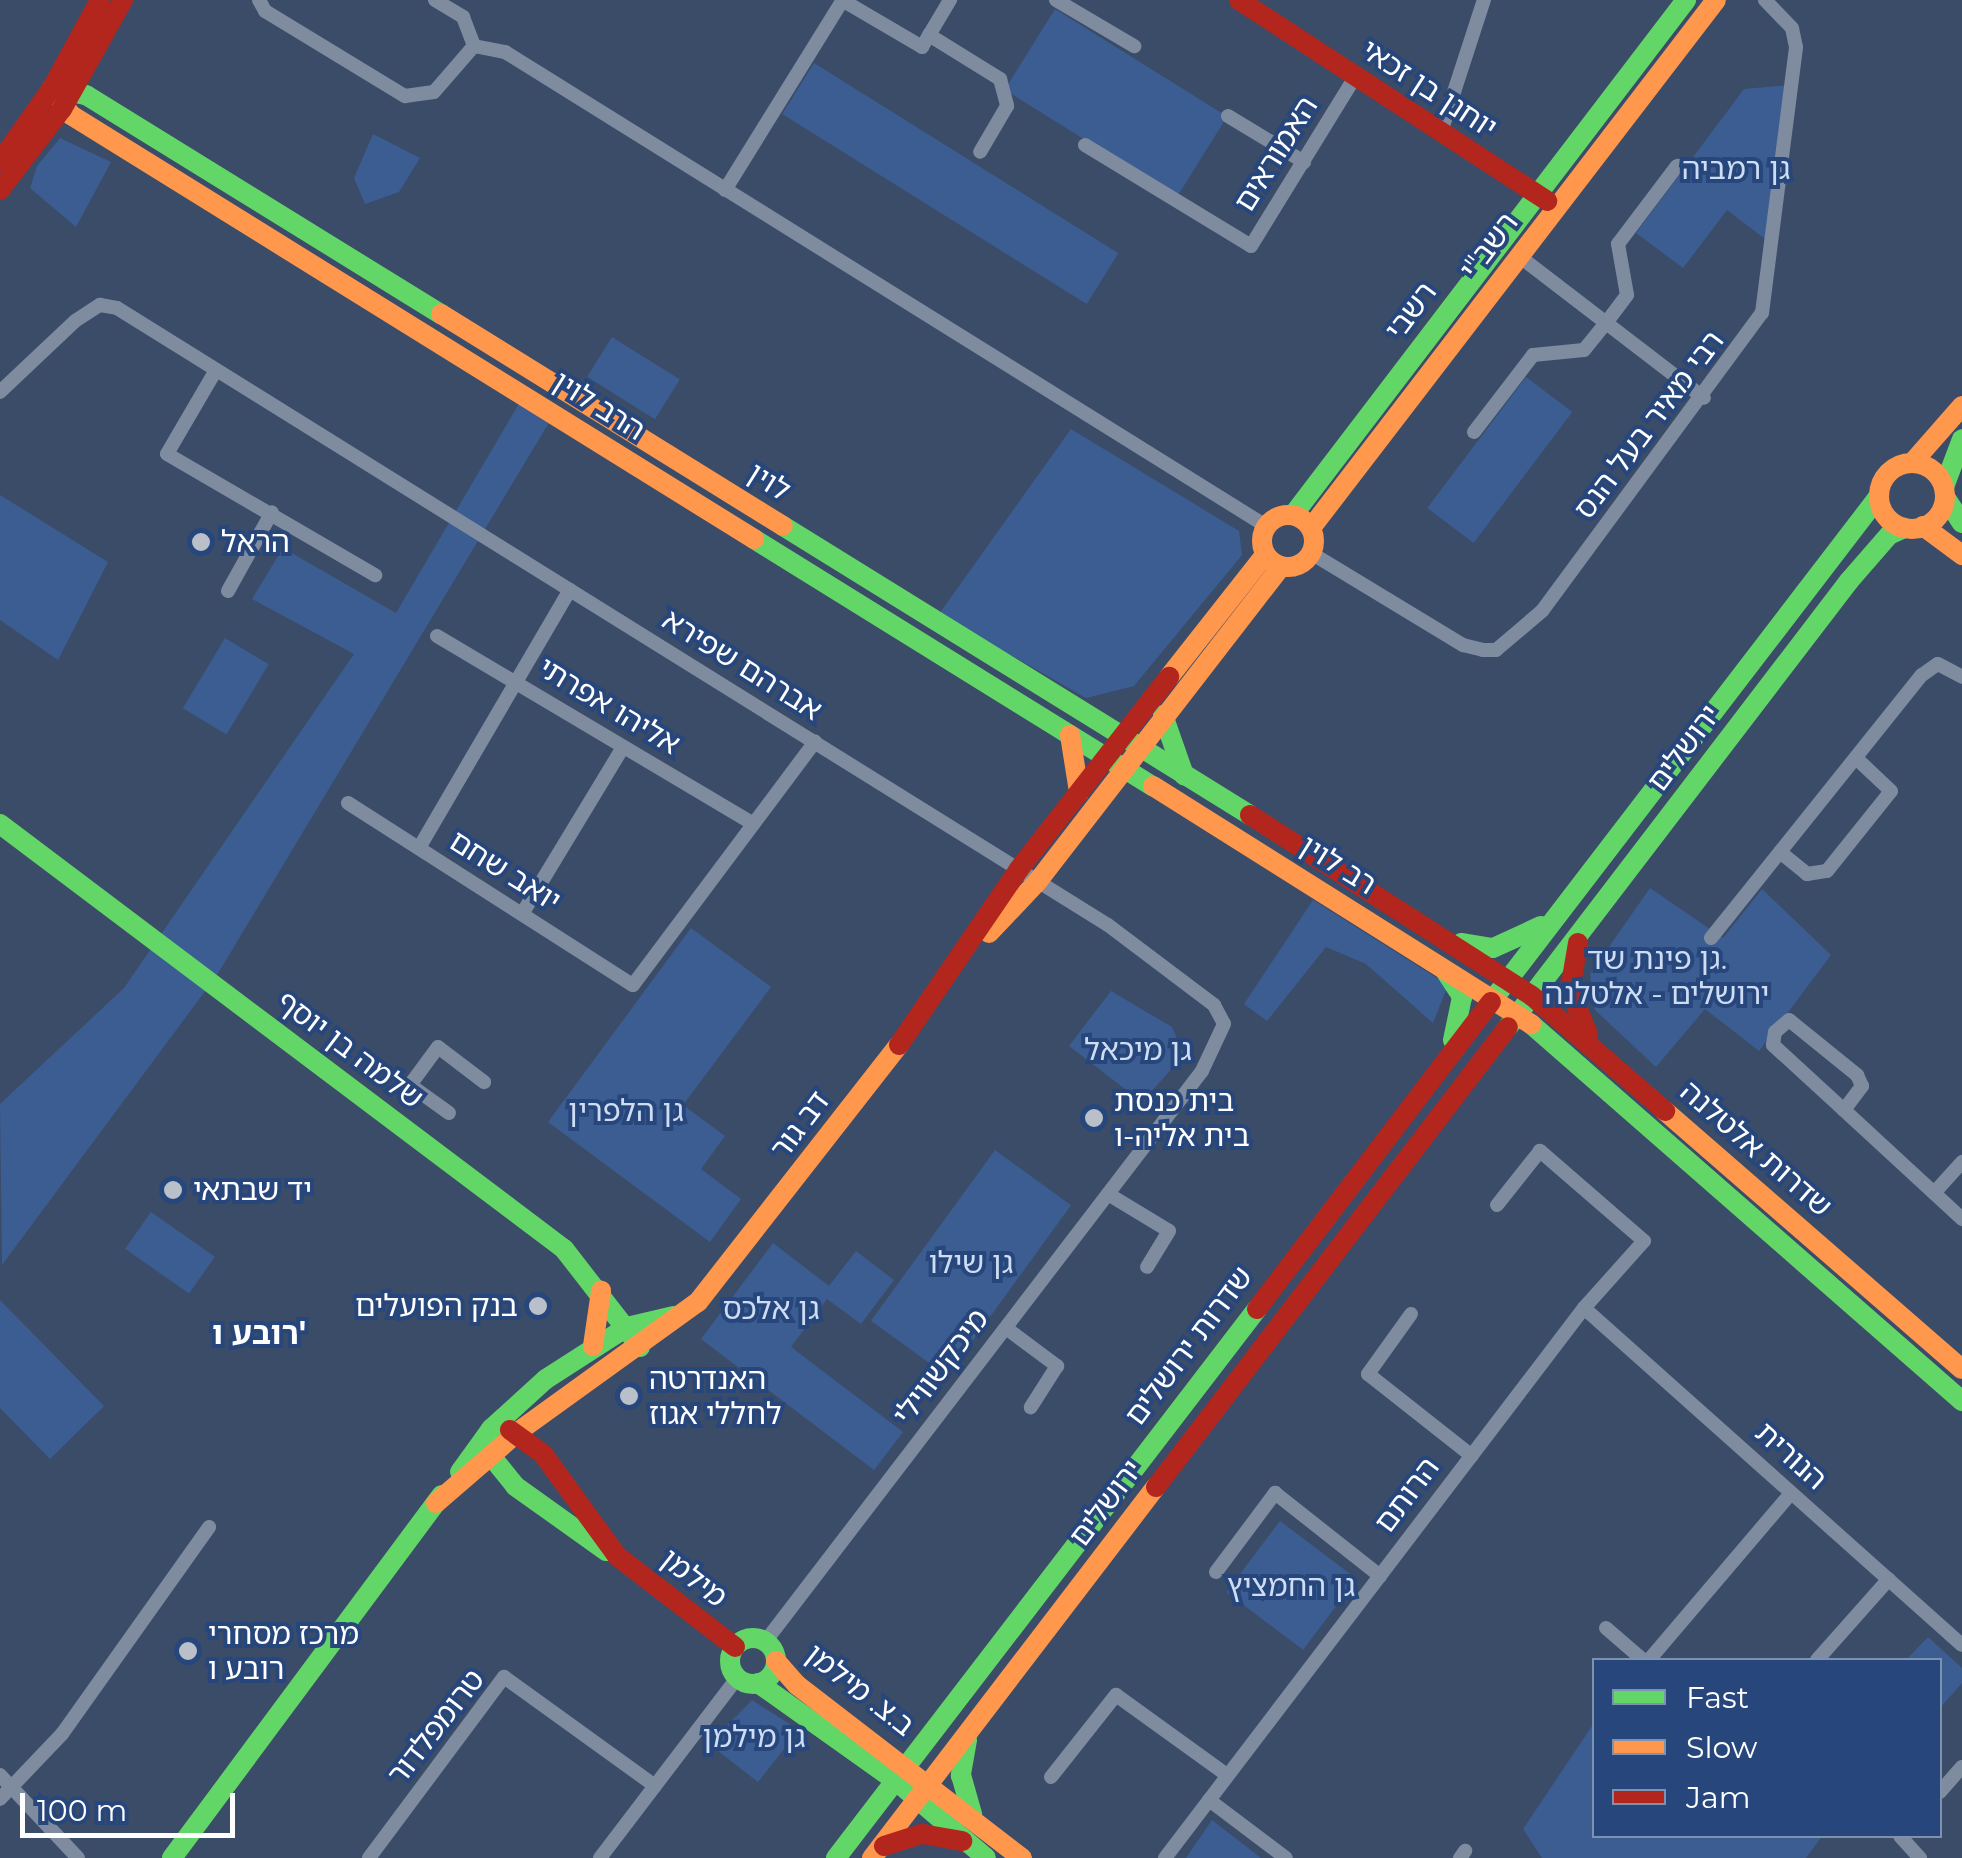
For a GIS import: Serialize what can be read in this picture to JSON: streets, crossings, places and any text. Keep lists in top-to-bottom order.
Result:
{
  "streets": {
    "main road": [
      "יוחנן בן זכאי",
      "רשב\"י",
      "רשבי",
      "הרב לוין",
      "לוין",
      "ירושלים",
      "רב לוין",
      "שלמה בן יוסף",
      "דב גור",
      "שדרות אלטלנה",
      "שדרות ירושלים",
      "מילמן",
      "ב.צ. מילמן"
    ],
    "street": [
      "האמוראים",
      "רבי מאיר בעל הנס",
      "אברהם שפירא",
      "אליהו אפרתי",
      "יואב שחם",
      "מיכקשווילי",
      "הנורית",
      "הרותם",
      "טרומפלדור"
    ]
  },
  "crossings": [
    ["יוחנן בן זכאי", "האמוראים"],
    ["יוחנן בן זכאי", "רשב\"י"],
    ["יוחנן בן זכאי", "רשבי"],
    ["רשב\"י", "רשבי"],
    ["הרב לוין", "רב לוין"],
    ["הרב לוין", "דב גור"],
    ["לוין", "דב גור"],
    ["לוין", "שדרות אלטלנה"],
    ["לוין", "שדרות ירושלים"],
    ["אברהם שפירא", "דב גור"],
    ["אברהם שפירא", "מיכקשווילי"],
    ["אליהו אפרתי", "יואב שחם"],
    ["ירושלים", "רב לוין"],
    ["ירושלים", "שדרות אלטלנה"],
    ["ירושלים", "שדרות ירושלים"],
    ["רב לוין", "דב גור"],
    ["רב לוין", "שדרות אלטלנה"],
    ["רב לוין", "שדרות ירושלים"],
    ["שלמה בן יוסף", "דב גור"],
    ["שדרות אלטלנה", "שדרות ירושלים"],
    ["שדרות ירושלים", "ב.צ. מילמן"],
    ["מיכקשווילי", "מילמן"],
    ["מיכקשווילי", "ב.צ. מילמן"],
    ["הנורית", "הרותם"],
    ["מילמן", "ב.צ. מילמן"]
  ],
  "districts": ["רובע ו'"],
  "parks": [
    "גן רמביה",
    "גן פינת שד. ירושלים - אלטלנה",
    "גן מיכאל",
    "גן הלפרין",
    "גן שילו",
    "גן אלכס",
    "גן החמציץ",
    "גן מילמן"
  ],
  "places": [
    "הראל",
    "בית כנסת בית אליה-ו",
    "יד שבתאי",
    "בנק הפועלים",
    "האנדרטה לחללי אגוז",
    "מרכז מסחרי רובע ו"
  ],
  "legend": ["Fast", "Slow", "Jam"],
  "scale_bar": "100 m"
}
